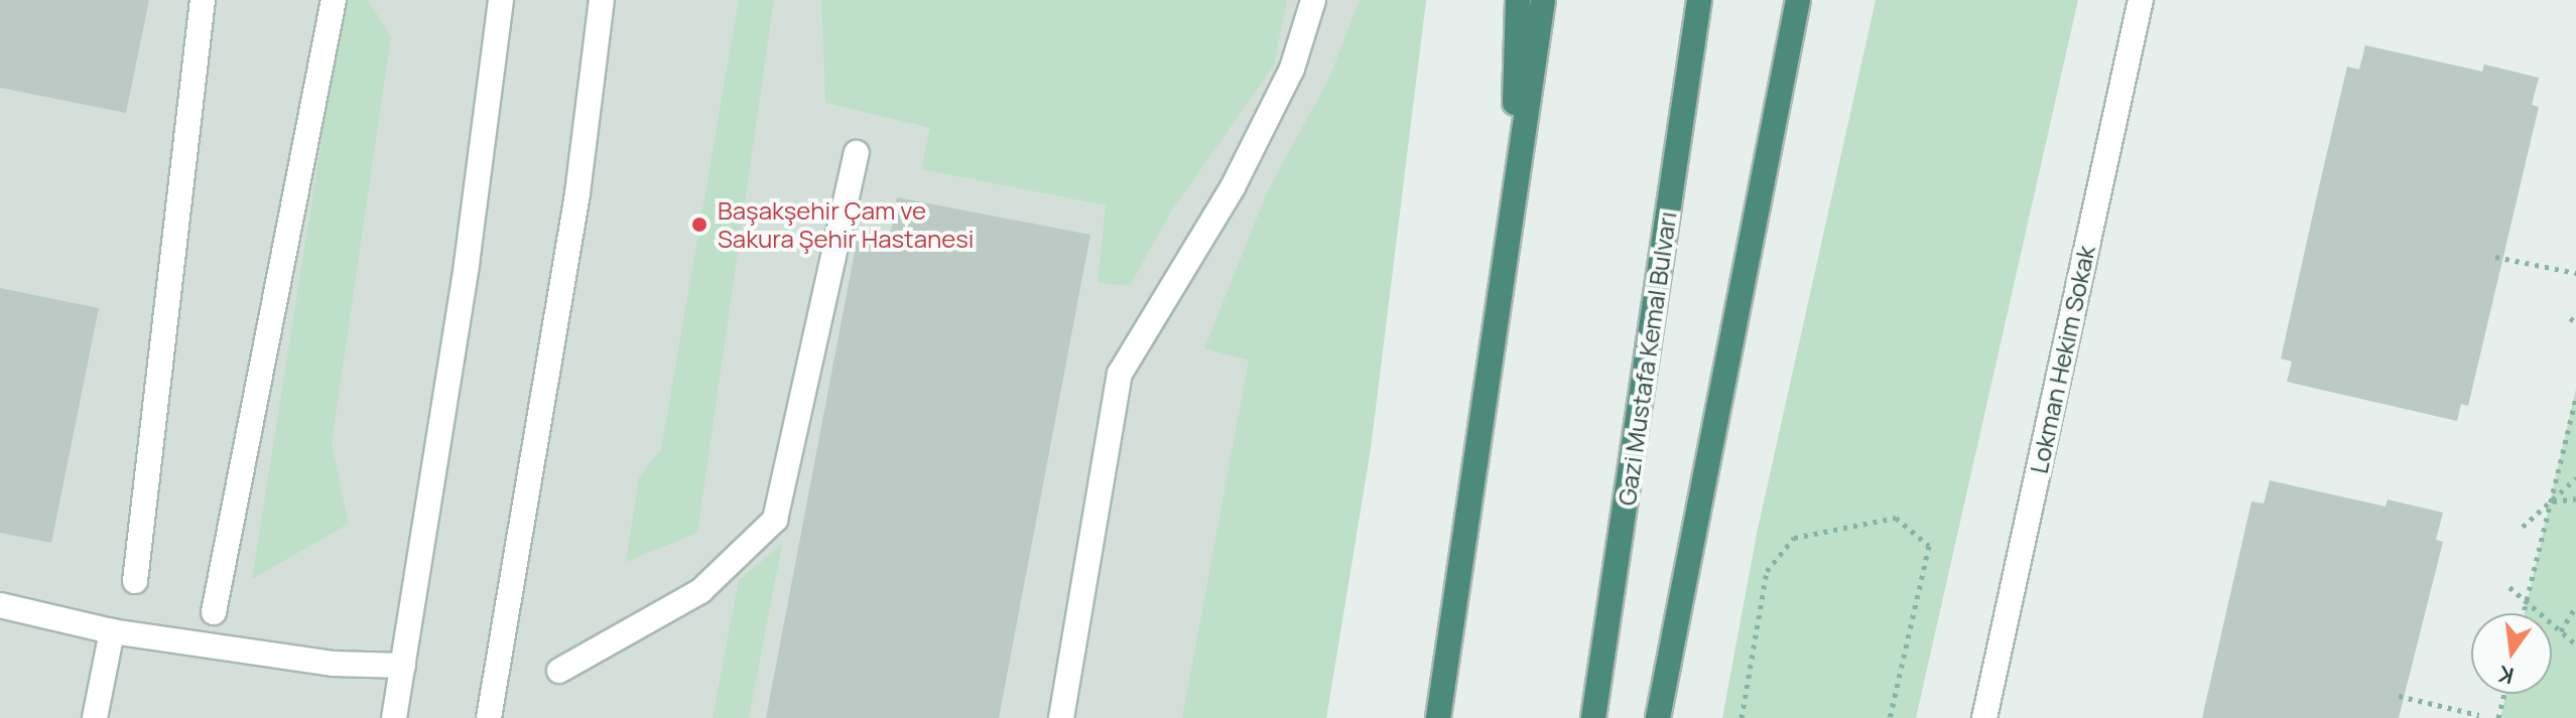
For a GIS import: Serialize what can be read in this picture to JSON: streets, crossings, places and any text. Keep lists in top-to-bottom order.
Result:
{
  "streets": {
    "highway": ["Gazi Mustafa Kemal Bulvarı"],
    "street": ["Lokman Hekim Sokak"]
  },
  "places": ["Başakşehir Çam ve Sakura Şehir Hastanesi"],
  "north": "bottom"
}
